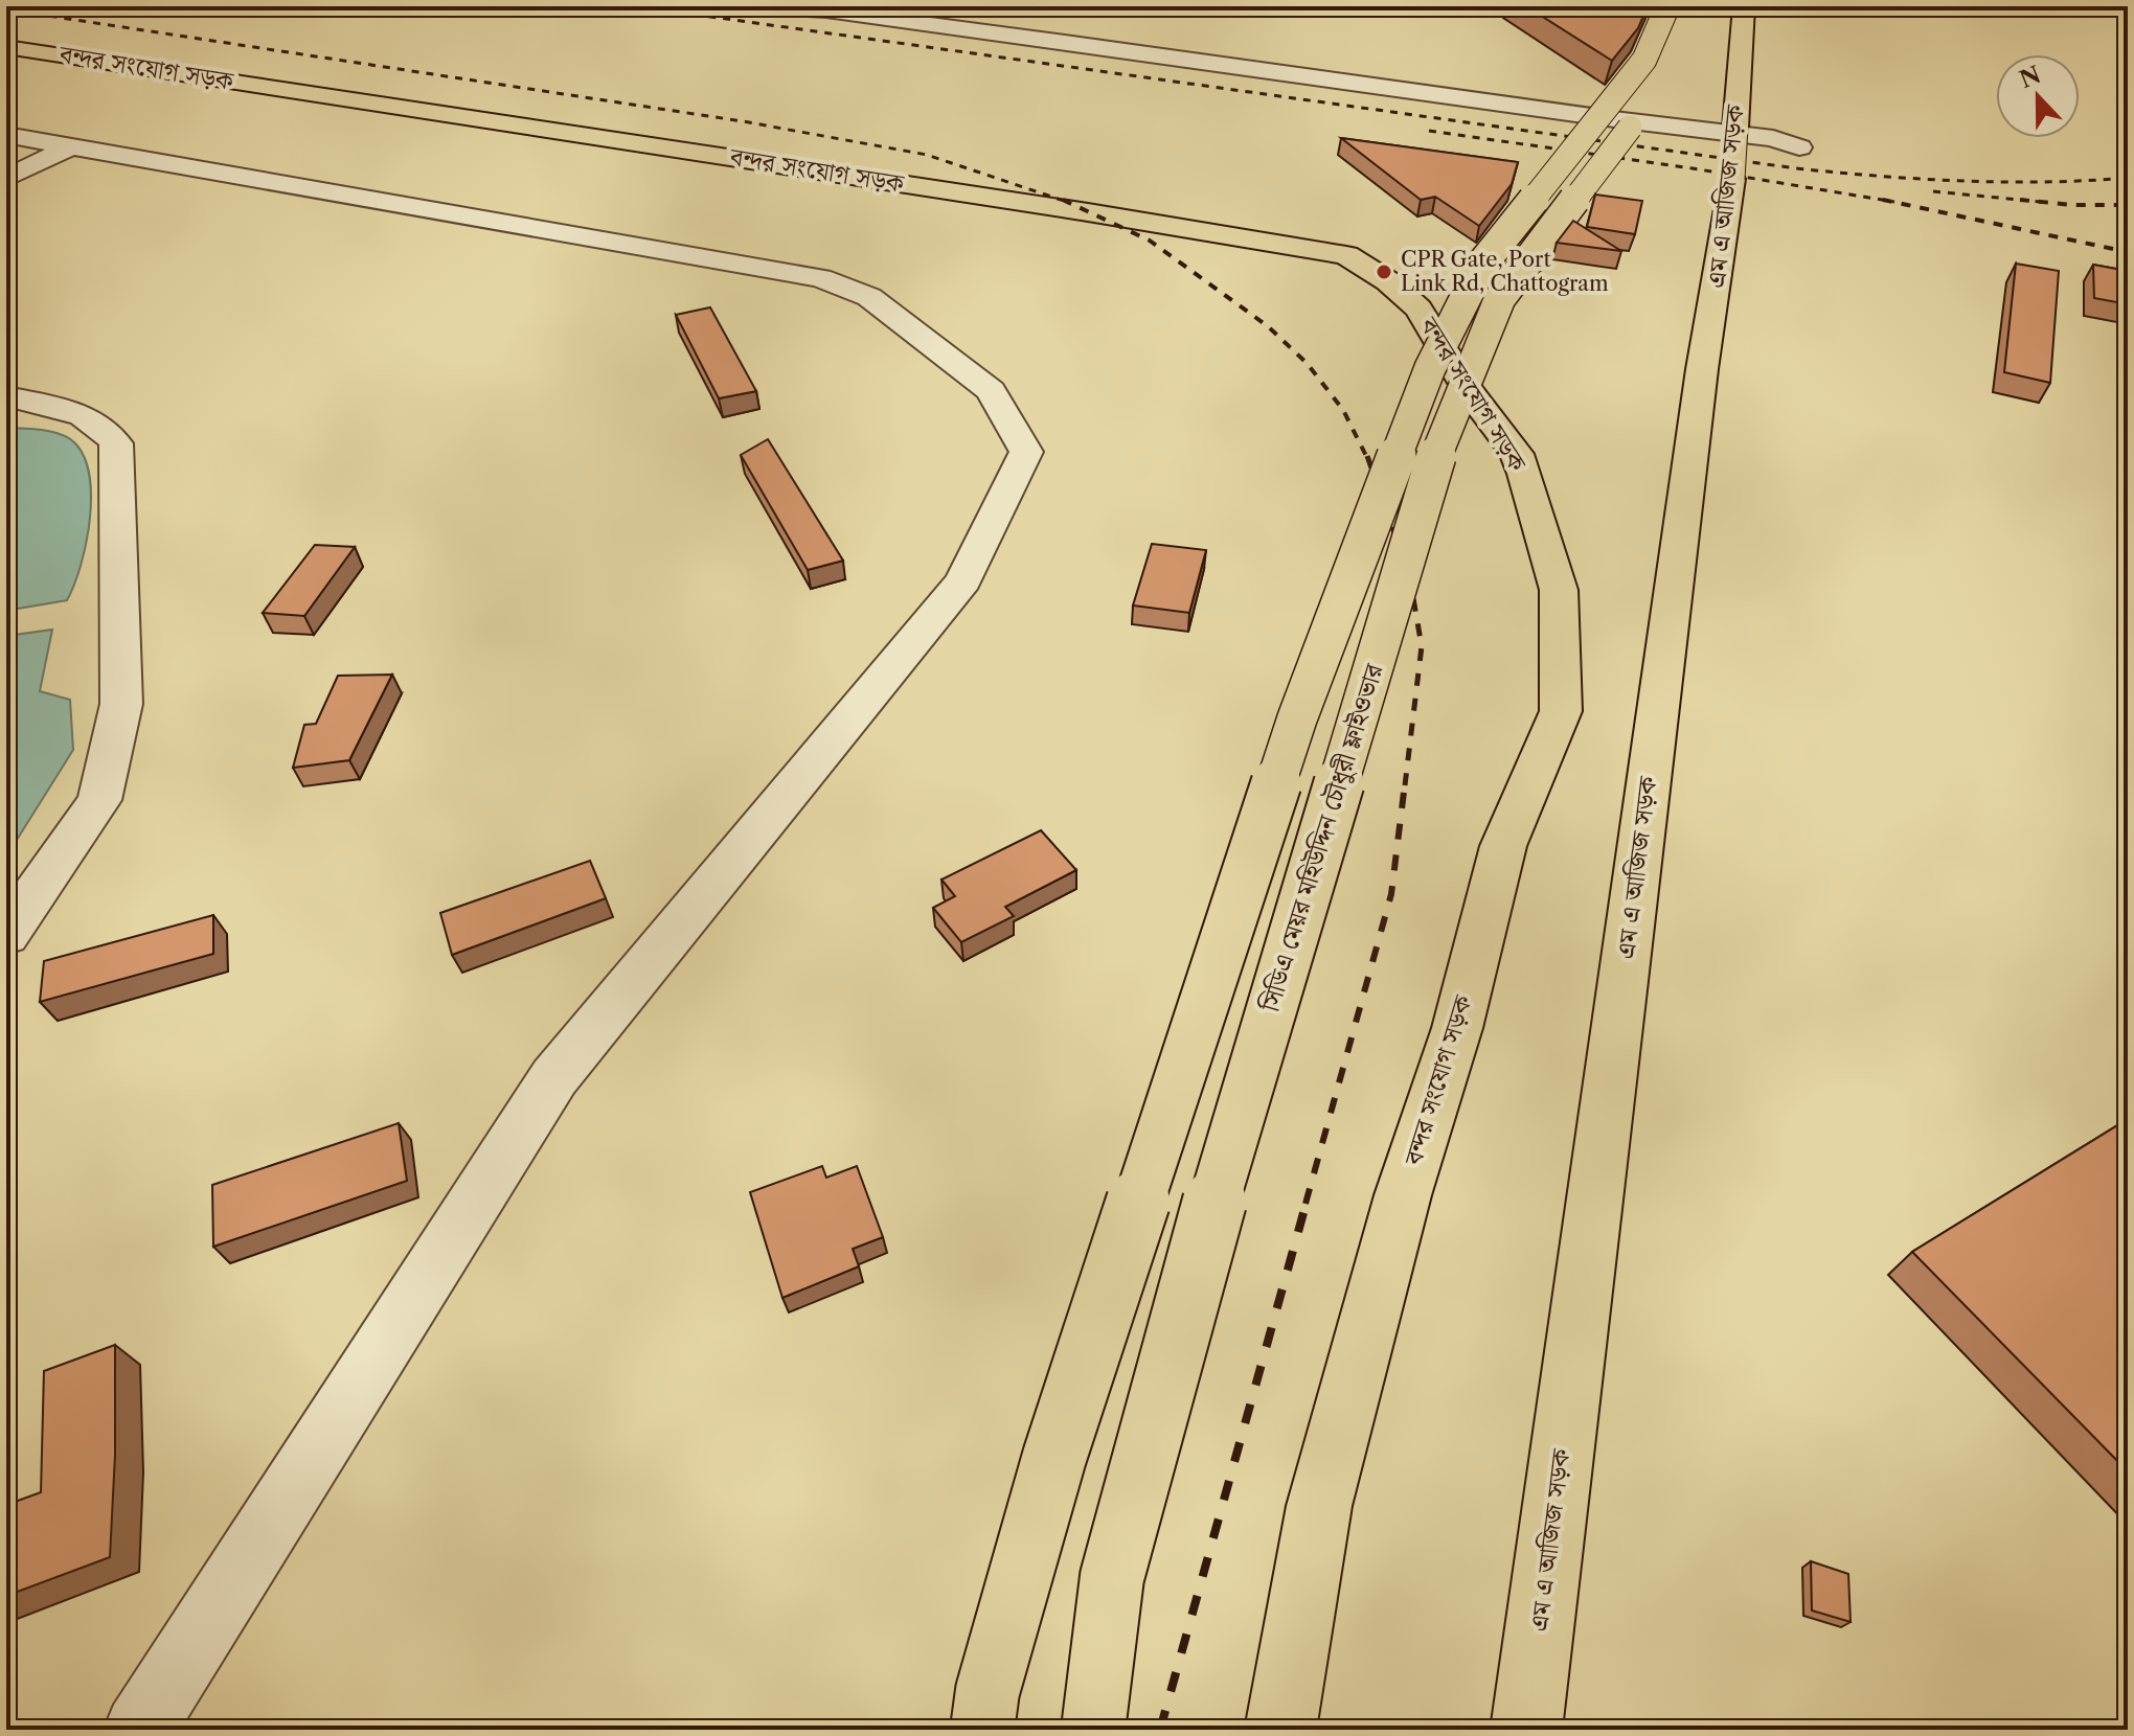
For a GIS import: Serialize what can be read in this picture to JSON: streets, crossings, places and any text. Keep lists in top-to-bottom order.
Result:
{
  "streets": {
    "main road": ["বন্দর সংযোগ সড়ক", "এম এ আজিজ সড়ক", "সিডিএ মেয়র মহিউদ্দিন চৌধুরী ফ্লাইওভার"]
  },
  "places": ["CPR Gate, Port Link Rd, Chattogram"],
  "north": "top"
}
